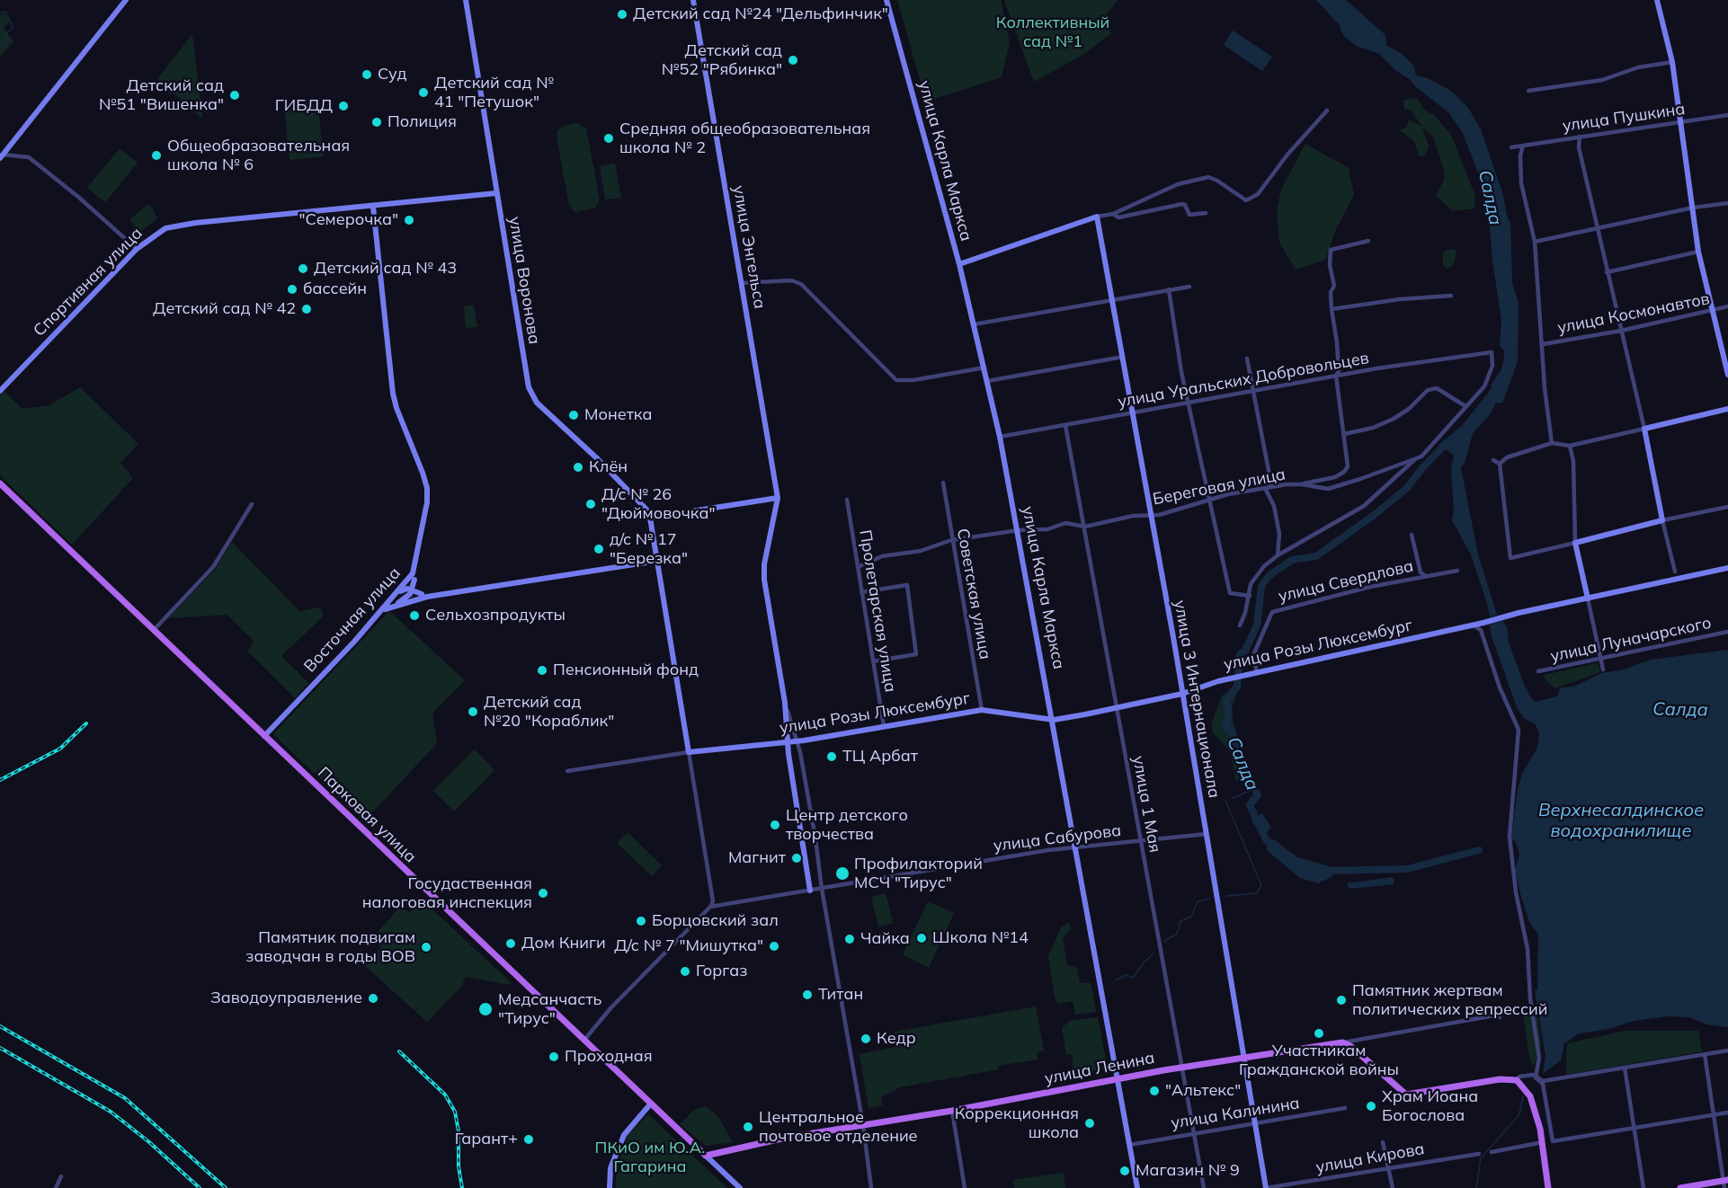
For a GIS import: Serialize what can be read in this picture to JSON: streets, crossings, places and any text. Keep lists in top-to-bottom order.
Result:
{
  "streets": {
    "main road": ["Парковая улица", "улица Ленина"],
    "street": [
      "улица Пушкина",
      "улица Карла Маркса",
      "улица Энгельса",
      "улица Воронова",
      "Спортивная улица",
      "улица Космонавтов",
      "улица Уральских Добровольцев",
      "Береговая улица",
      "улица Свердлова",
      "Советская улица",
      "Пролетарская улица",
      "Восточная улица",
      "улица Луначарского",
      "улица Розы Люксембург",
      "улица 3 Интернационала",
      "улица 1 Мая",
      "улица Сабурова",
      "улица Калинина",
      "улица Кирова"
    ]
  },
  "crossings": [
    ["улица Карла Маркса", "улица Уральских Добровольцев"],
    ["улица Карла Маркса", "Береговая улица"],
    ["улица Карла Маркса", "улица Розы Люксембург"],
    ["улица Карла Маркса", "улица Сабурова"],
    ["улица Карла Маркса", "улица Ленина"],
    ["улица Карла Маркса", "улица Калинина"],
    ["улица Энгельса", "улица Розы Люксембург"],
    ["улица Энгельса", "улица Сабурова"],
    ["улица Энгельса", "улица Ленина"],
    ["улица Воронова", "Спортивная улица"],
    ["улица Воронова", "улица Розы Люксембург"],
    ["Спортивная улица", "Восточная улица"],
    ["улица Уральских Добровольцев", "Береговая улица"],
    ["улица Уральских Добровольцев", "улица 3 Интернационала"],
    ["улица Уральских Добровольцев", "улица 1 Мая"],
    ["Береговая улица", "Советская улица"],
    ["Береговая улица", "Пролетарская улица"],
    ["Береговая улица", "улица 3 Интернационала"],
    ["Береговая улица", "улица 1 Мая"],
    ["улица Свердлова", "улица Розы Люксембург"],
    ["Советская улица", "улица Розы Люксембург"],
    ["Пролетарская улица", "улица Розы Люксембург"],
    ["Восточная улица", "Парковая улица"],
    ["улица Розы Люксембург", "улица 3 Интернационала"],
    ["улица Розы Люксембург", "улица 1 Мая"],
    ["улица 3 Интернационала", "улица Сабурова"],
    ["улица 3 Интернационала", "улица Ленина"],
    ["улица 3 Интернационала", "улица Калинина"],
    ["улица 3 Интернационала", "улица Кирова"],
    ["улица 1 Мая", "улица Сабурова"],
    ["улица 1 Мая", "улица Ленина"],
    ["улица 1 Мая", "улица Калинина"],
    ["Парковая улица", "улица Ленина"]
  ],
  "water": ["Салда", "Верхнесалдинское водохранилище"],
  "parks": ["Коллективный сад №1", "ПКиО им Ю.А. Гагарина"],
  "places": [
    "Детский сад №24 \"Дельфинчик\"",
    "Детский сад №52 \"Рябинка\"",
    "Суд",
    "Детский сад № 41 \"Петушок\"",
    "Детский сад №51 \"Вишенка\"",
    "ГИБДД",
    "Полиция",
    "Средняя общеобразовательная школа № 2",
    "Общеобразовательная школа № 6",
    "\"Семерочка\"",
    "Детский сад № 43",
    "бассейн",
    "Детский сад № 42",
    "Монетка",
    "Клён",
    "Д/с № 26 \"Дюймовочка\"",
    "д/с № 17 \"Березка\"",
    "Сельхозпродукты",
    "Пенсионный фонд",
    "Детский сад №20 \"Кораблик\"",
    "ТЦ Арбат",
    "Центр детского творчества",
    "Магнит",
    "Профилакторий МСЧ \"Тирус\"",
    "Госудаственная налоговая инспекция",
    "Борцовский зал",
    "Школа №14",
    "Чайка",
    "Дом Книги",
    "Д/с № 7 \"Мишутка\"",
    "Памятник подвигам заводчан в годы ВОВ",
    "Горгаз",
    "Титан",
    "Заводоуправление",
    "Памятник жертвам политических репрессий",
    "Медсанчасть \"Тирус\"",
    "Участникам Гражданской войны",
    "Кедр",
    "Проходная",
    "\"Альтекс\"",
    "Храм Иоана Богослова",
    "Коррекционная школа",
    "Центральное почтовое отделение",
    "Гарант+",
    "Магазин № 9"
  ]
}
